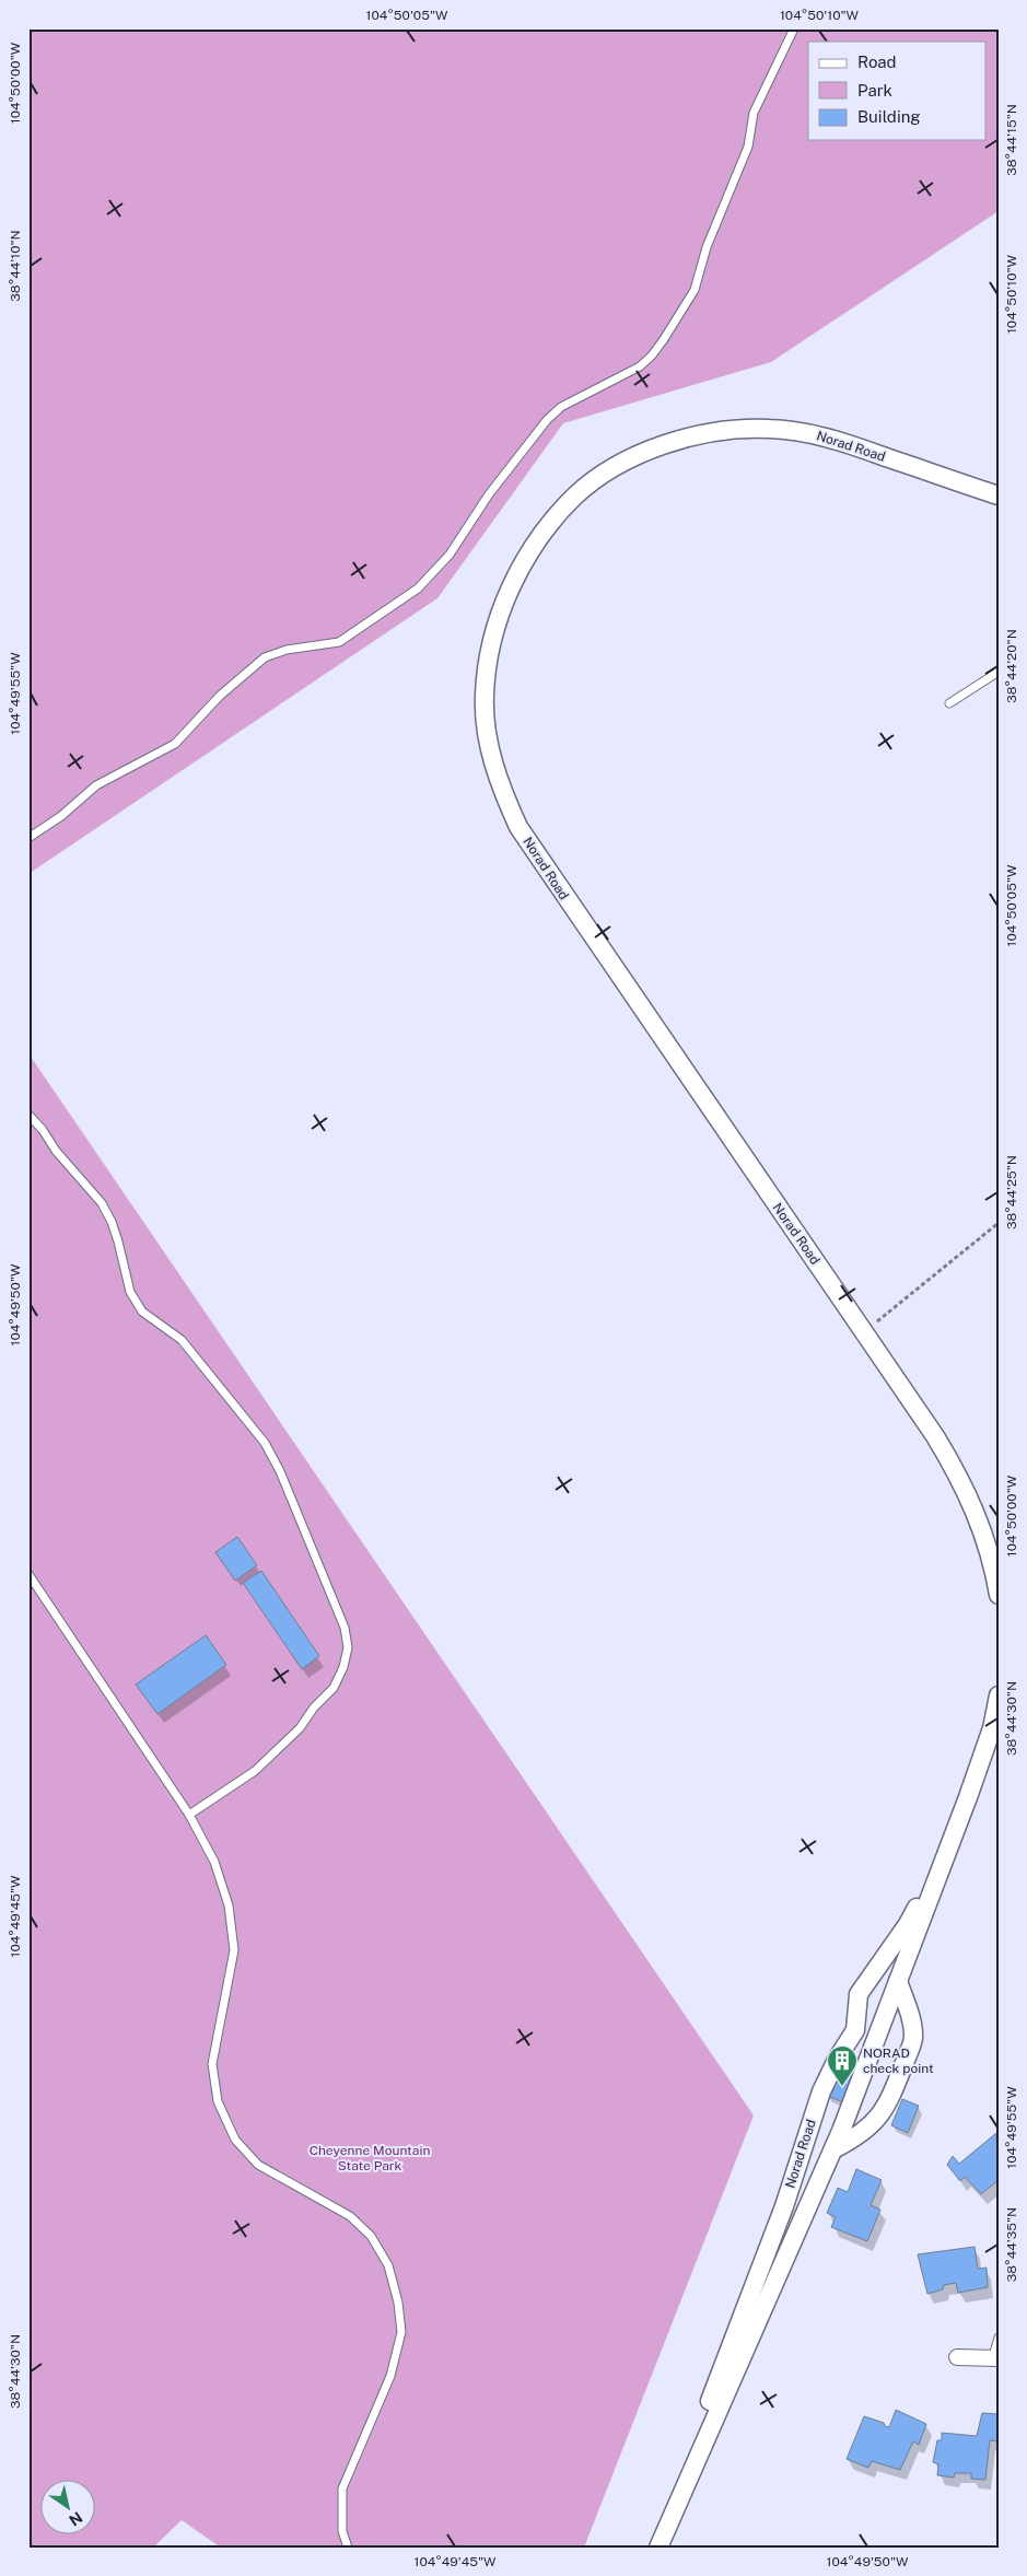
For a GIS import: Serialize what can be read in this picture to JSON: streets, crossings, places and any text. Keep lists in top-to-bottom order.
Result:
{
  "streets": {
    "street": ["Norad Road"]
  },
  "parks": ["Cheyenne Mountain State Park"],
  "places": {
    "building": ["NORAD check point"]
  },
  "legend": ["Road", "Park", "Building"],
  "north": "bottom right",
  "coordinates": [
    "104°50'05\"W",
    "104°50'10\"W",
    "104°50'00\"W",
    "38°44'15\"N",
    "38°44'10\"N",
    "38°44'20\"N",
    "104°49'55\"W",
    "38°44'25\"N",
    "104°49'50\"W",
    "38°44'30\"N",
    "104°49'45\"W",
    "38°44'35\"N"
  ]
}
